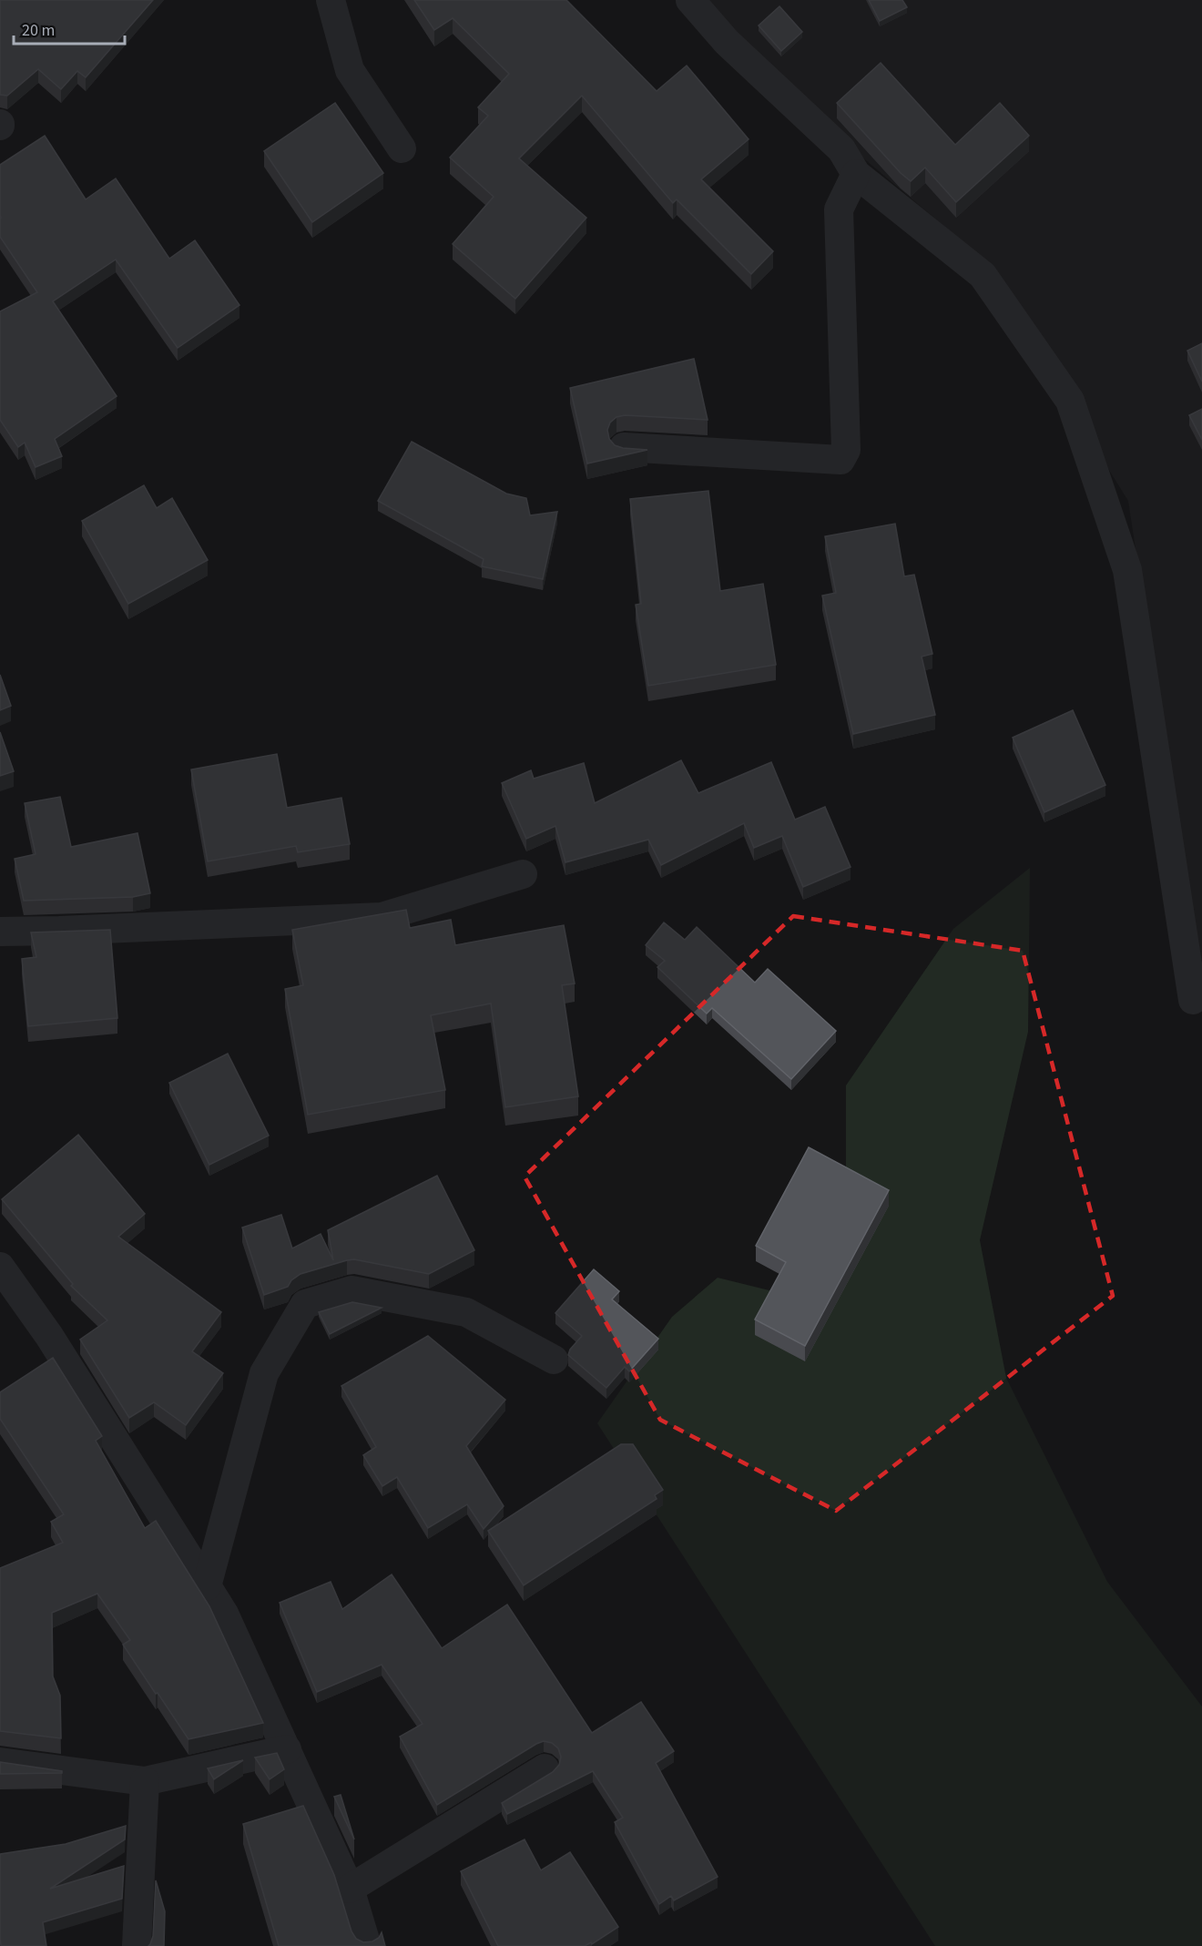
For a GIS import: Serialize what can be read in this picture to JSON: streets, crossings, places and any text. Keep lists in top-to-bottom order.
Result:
{
  "scale_bar": "20 m"
}
